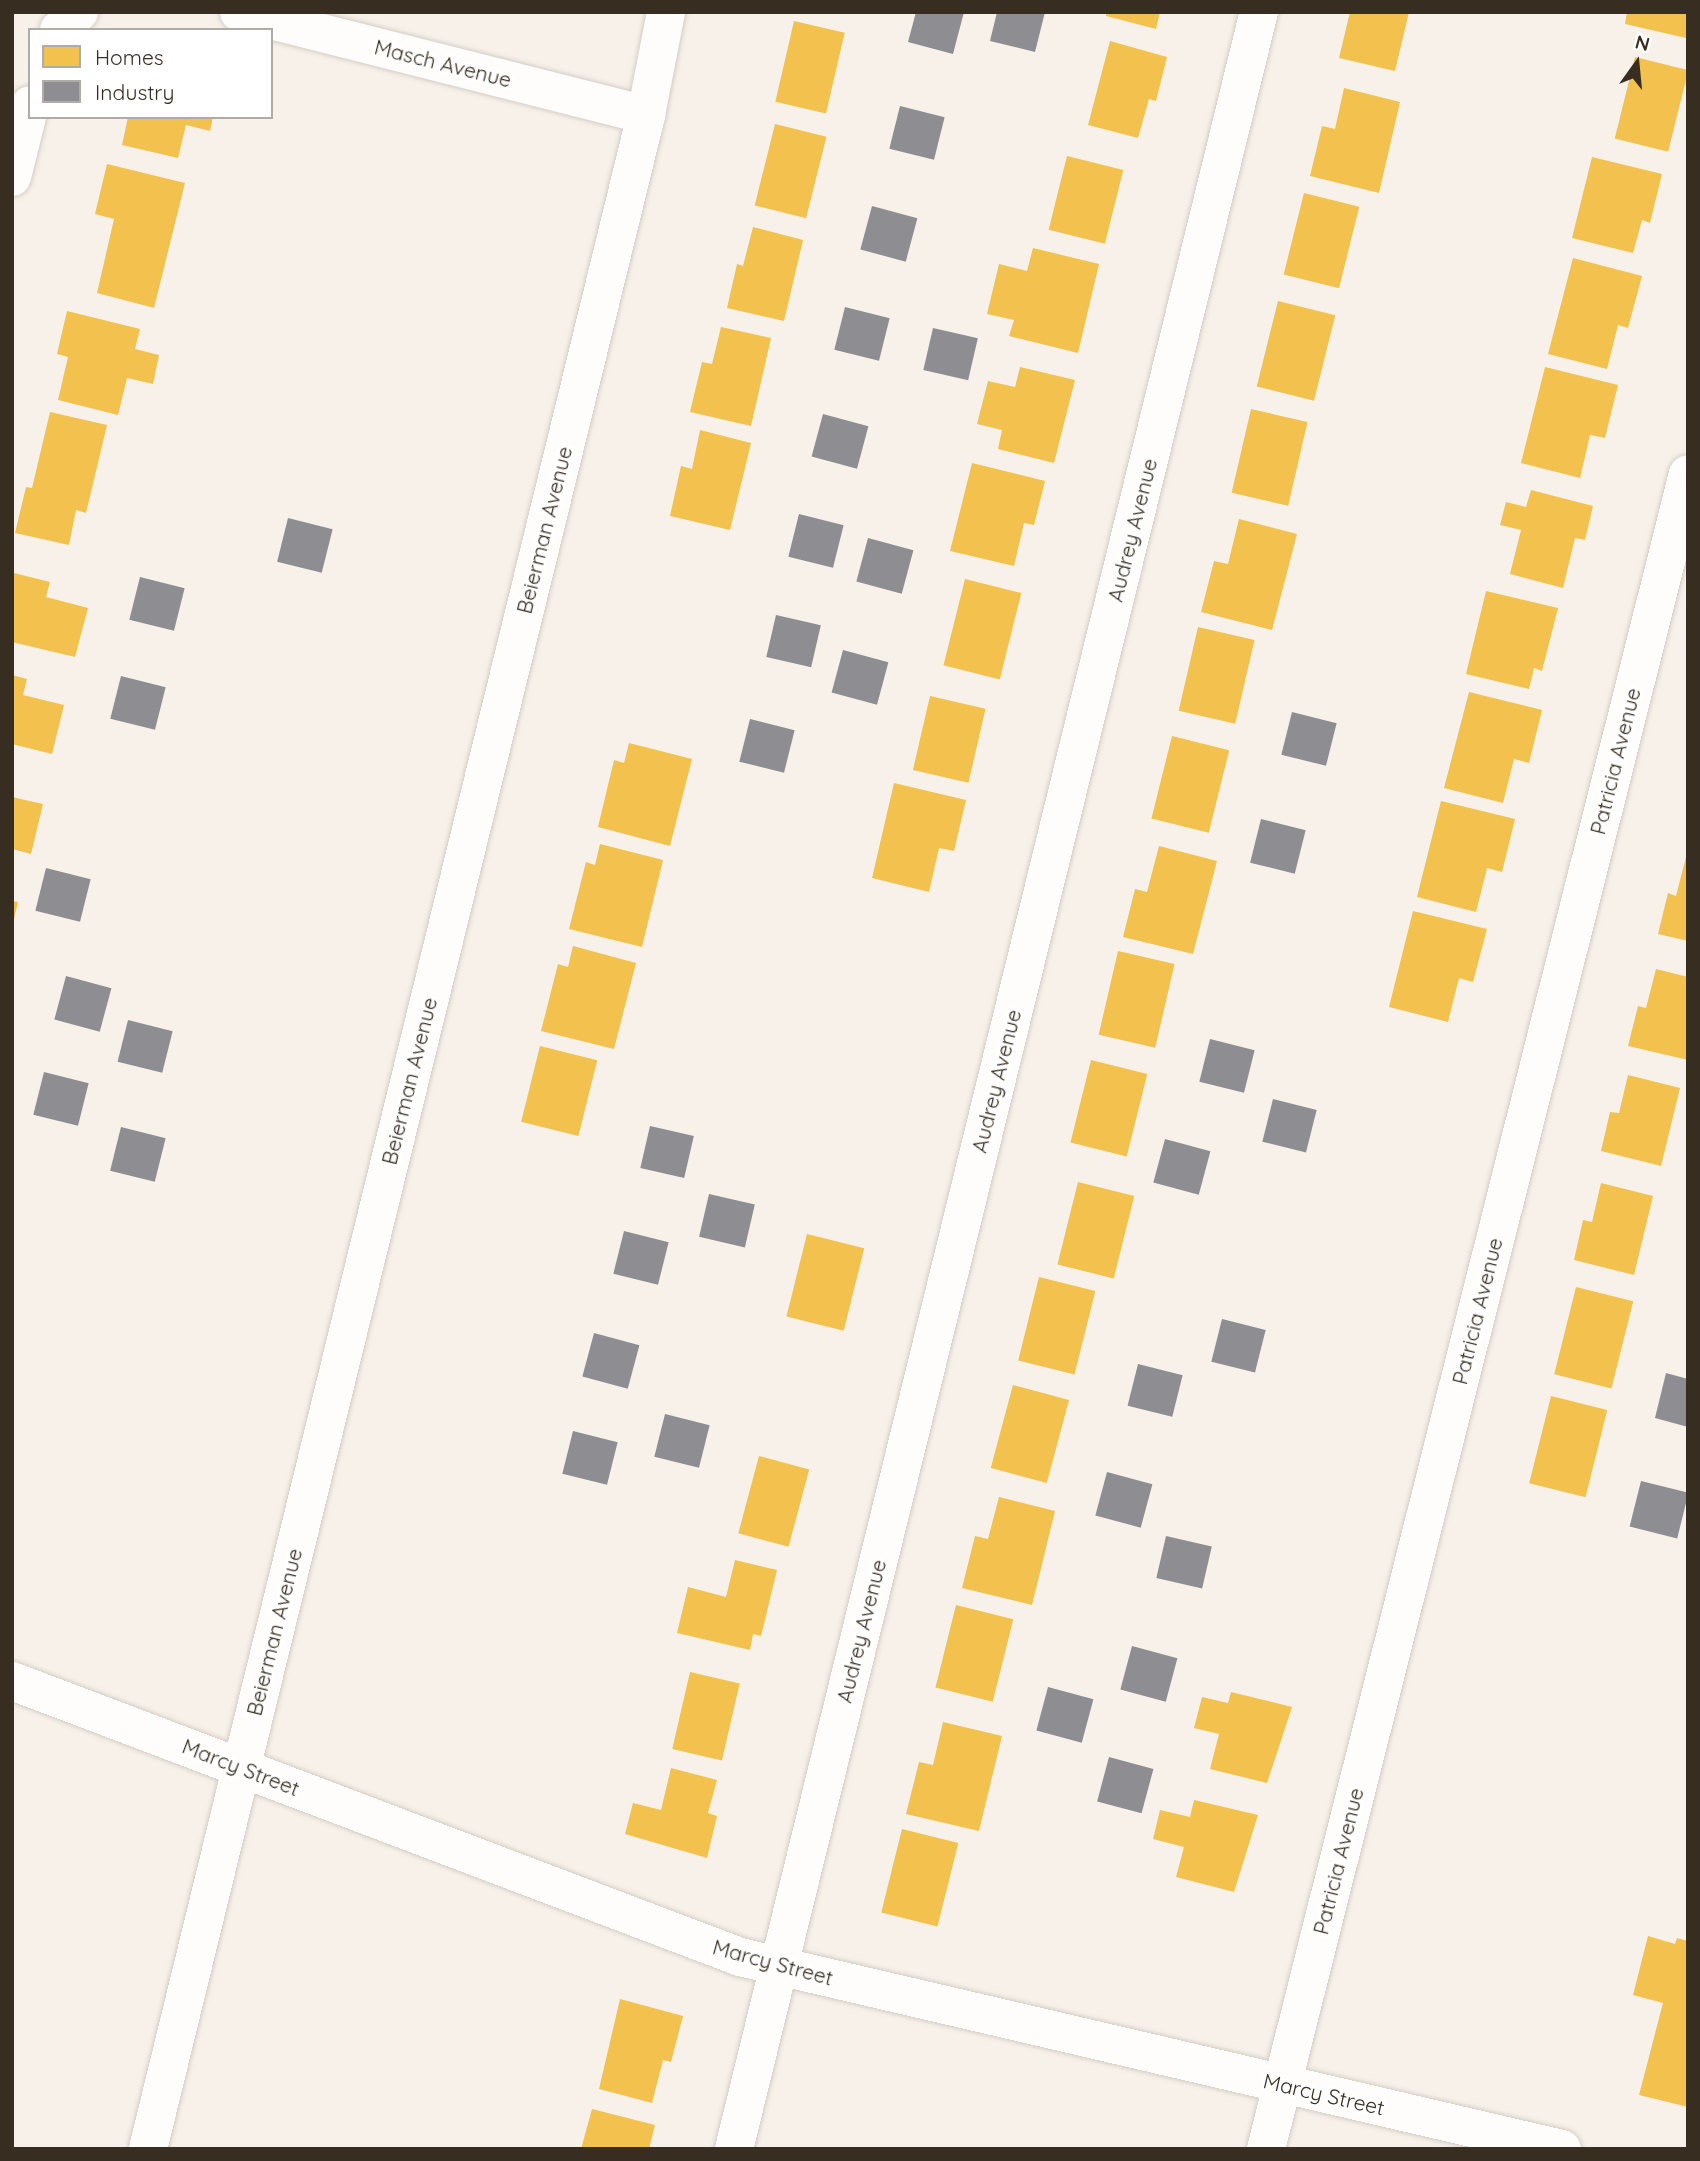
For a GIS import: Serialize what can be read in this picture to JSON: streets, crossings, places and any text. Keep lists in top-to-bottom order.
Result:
{
  "streets": {
    "street": [
      "Masch Avenue",
      "Beierman Avenue",
      "Audrey Avenue",
      "Patricia Avenue",
      "Marcy Street"
    ]
  },
  "crossings": [
    ["Masch Avenue", "Beierman Avenue"],
    ["Beierman Avenue", "Marcy Street"],
    ["Audrey Avenue", "Marcy Street"],
    ["Patricia Avenue", "Marcy Street"]
  ],
  "legend": ["Homes", "Industry"],
  "north": "top"
}
